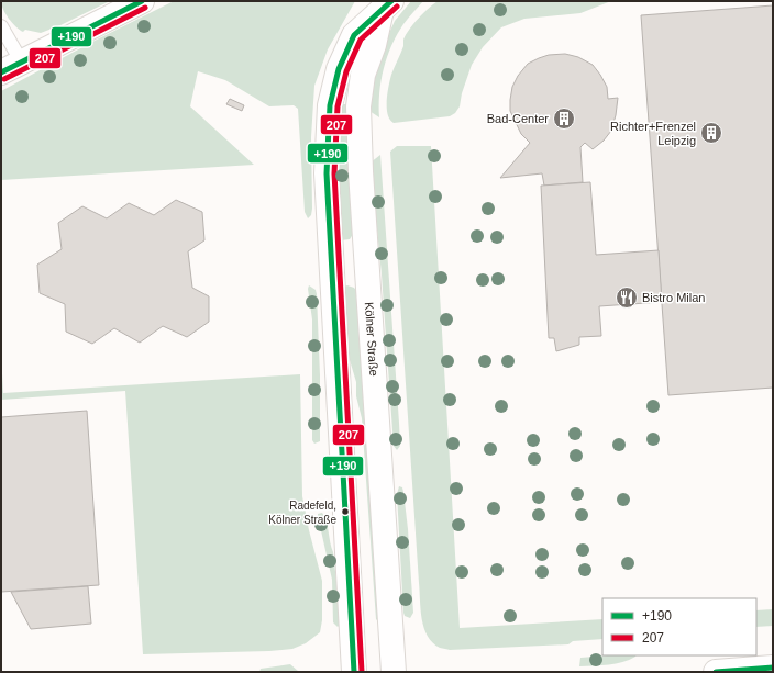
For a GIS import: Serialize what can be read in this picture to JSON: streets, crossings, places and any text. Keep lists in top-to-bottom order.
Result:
{
  "streets": {
    "street": ["Kölner Straße"]
  },
  "places": {
    "building": ["Bad-Center", "Richter+Frenzel Leipzig"],
    "restaurant": ["Bistro Milan"],
    "other": ["Radefeld, Kölner Straße"]
  },
  "lines": ["transit line +190", "transit line 207"],
  "legend": ["+190", "207"]
}
